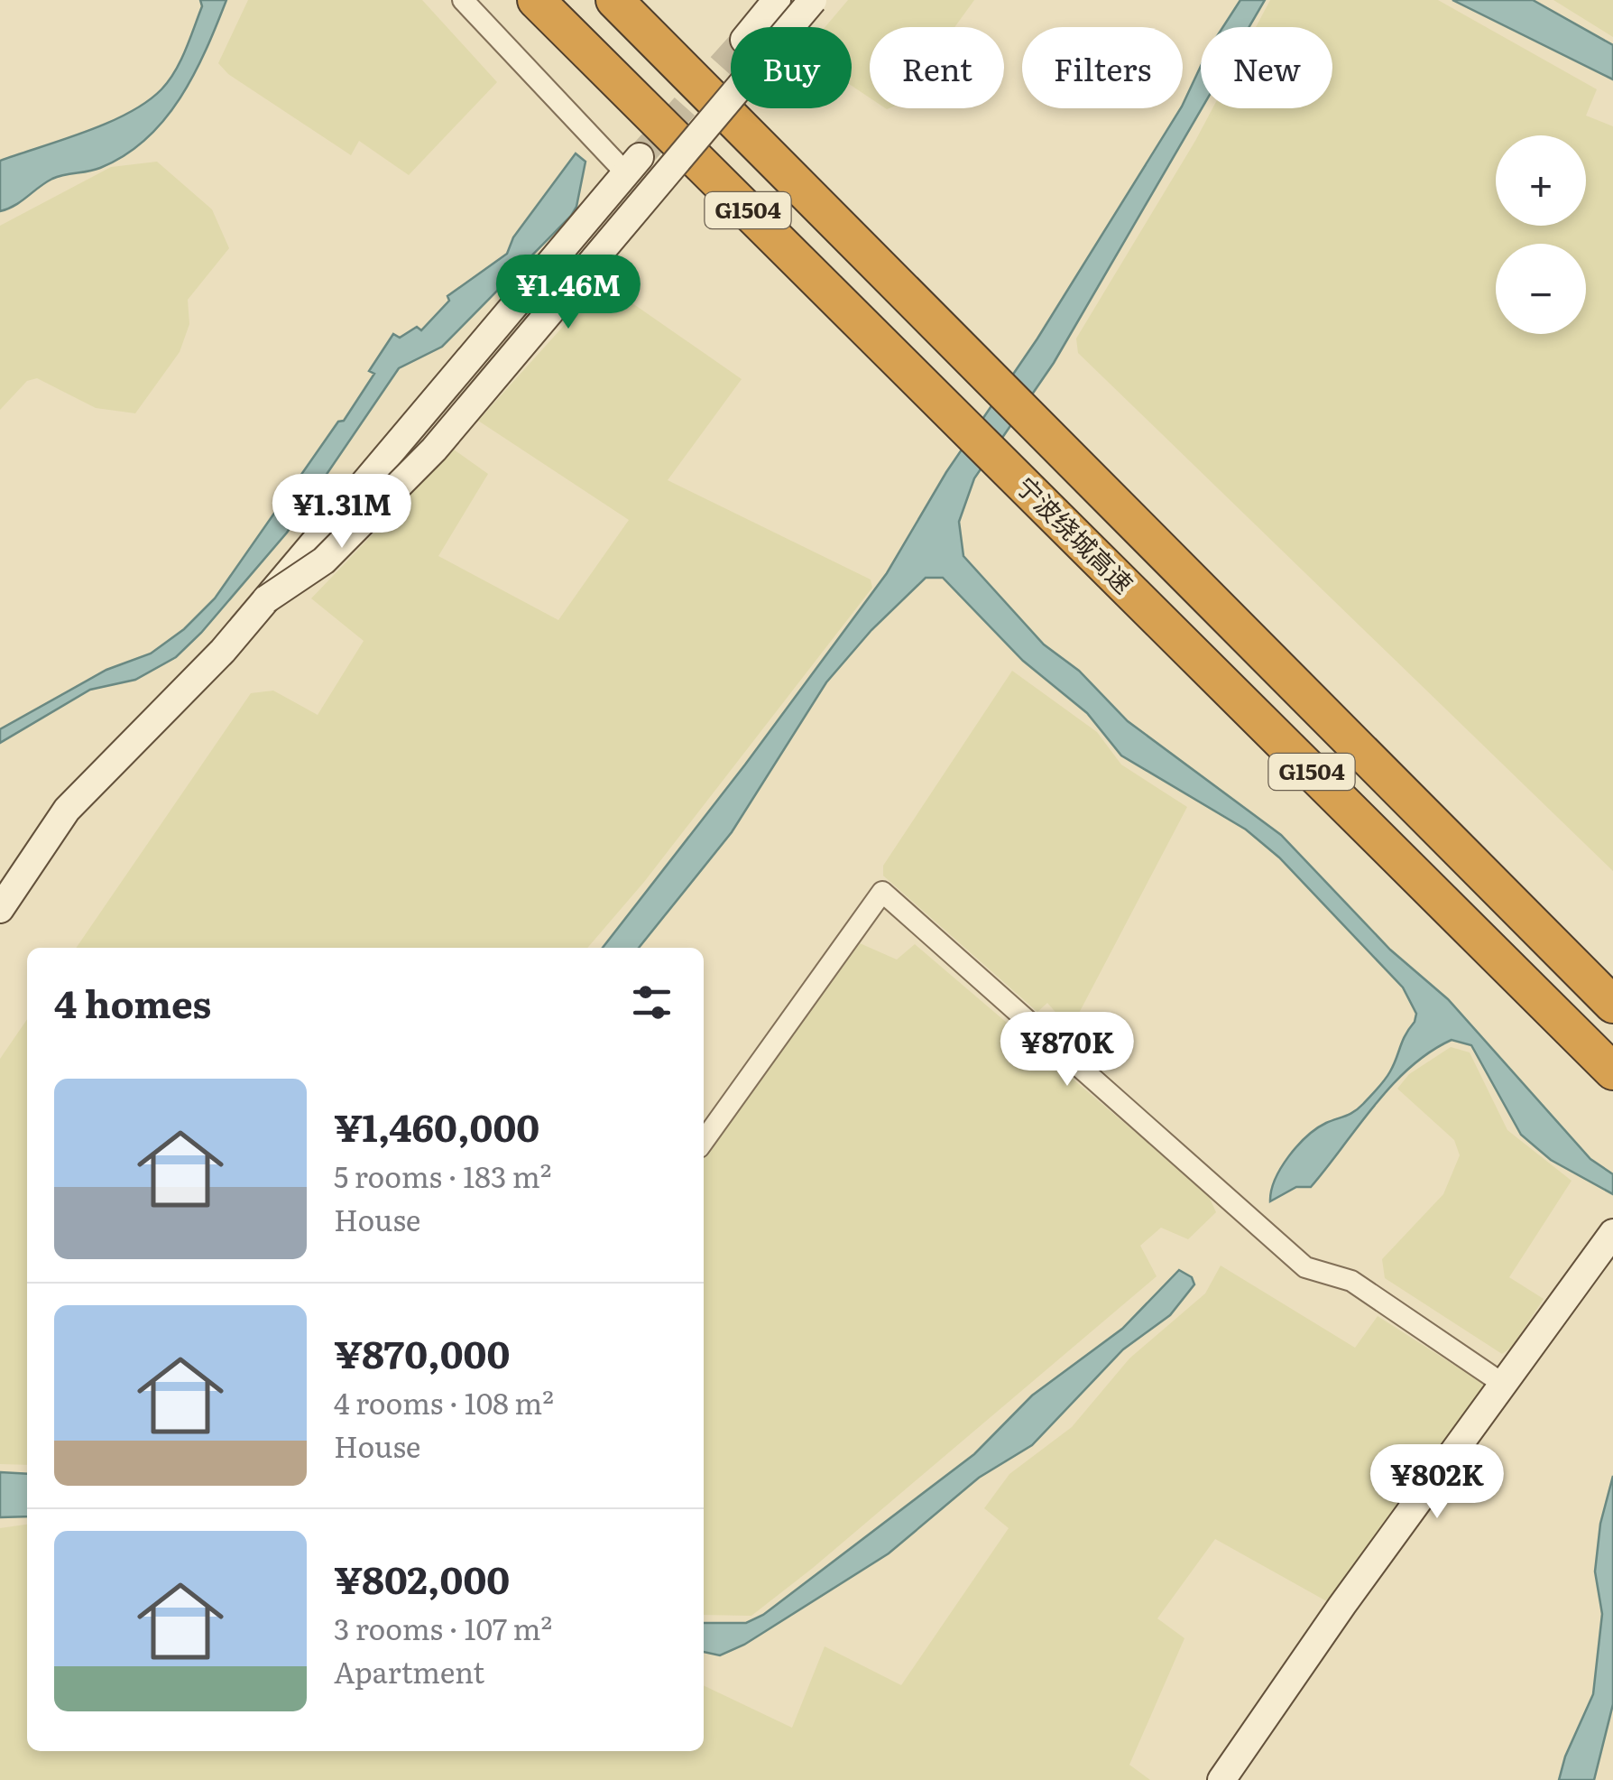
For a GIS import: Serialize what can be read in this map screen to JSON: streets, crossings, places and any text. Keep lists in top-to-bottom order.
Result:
{
  "streets": {
    "highway": ["G1504", "宁波绕城高速"]
  },
  "page": {
    "chip": [
      "Buy",
      "Rent",
      "Filters",
      "New"
    ],
    "map_buttons": ["+", "−"],
    "price": [
      "¥1.46M",
      "¥1.31M",
      "¥870K",
      "¥802K"
    ],
    "heading": "4 homes",
    "list": [
      {
        "name": "¥1,460,000",
        "note": "5 rooms · 183 m² · House"
      },
      {
        "name": "¥870,000",
        "note": "4 rooms · 108 m² · House"
      },
      {
        "name": "¥802,000",
        "note": "3 rooms · 107 m² · Apartment"
      }
    ]
  }
}
